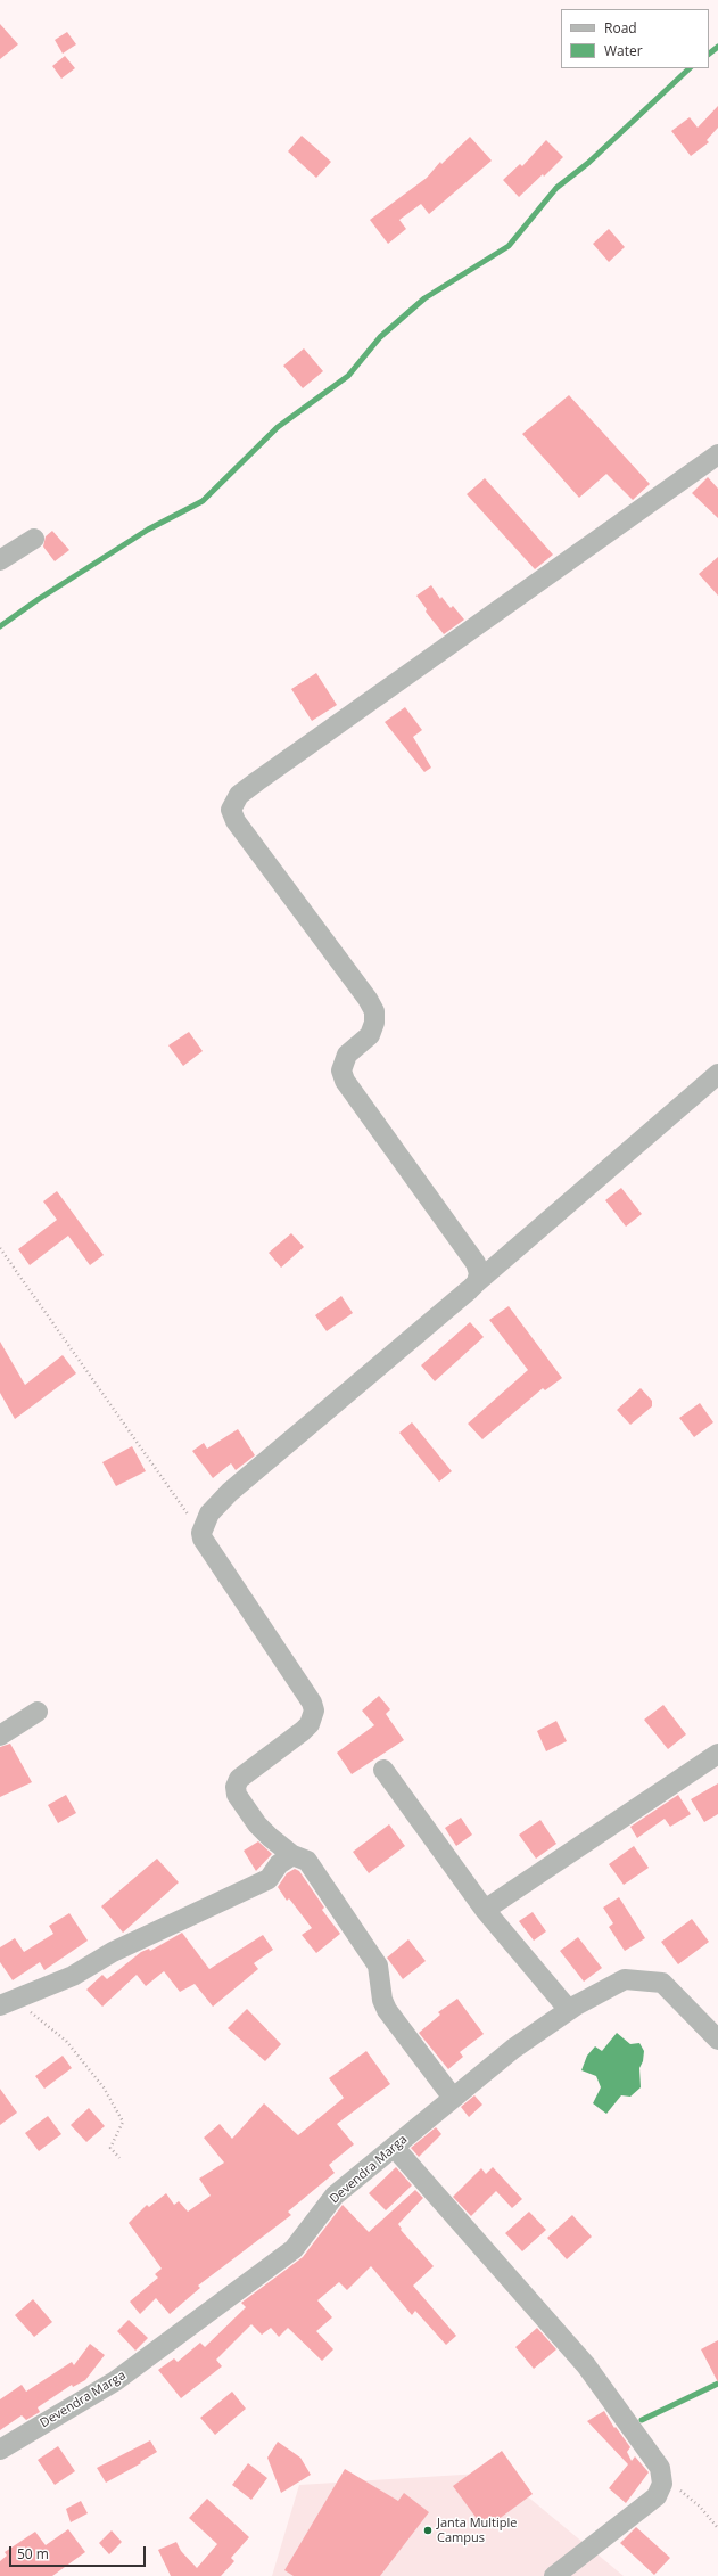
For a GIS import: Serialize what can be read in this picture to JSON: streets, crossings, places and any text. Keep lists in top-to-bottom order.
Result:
{
  "streets": {
    "street": ["Devendra Marga"]
  },
  "places": ["Janta Multiple Campus"],
  "legend": ["Road", "Water"],
  "scale_bar": "50 m"
}
